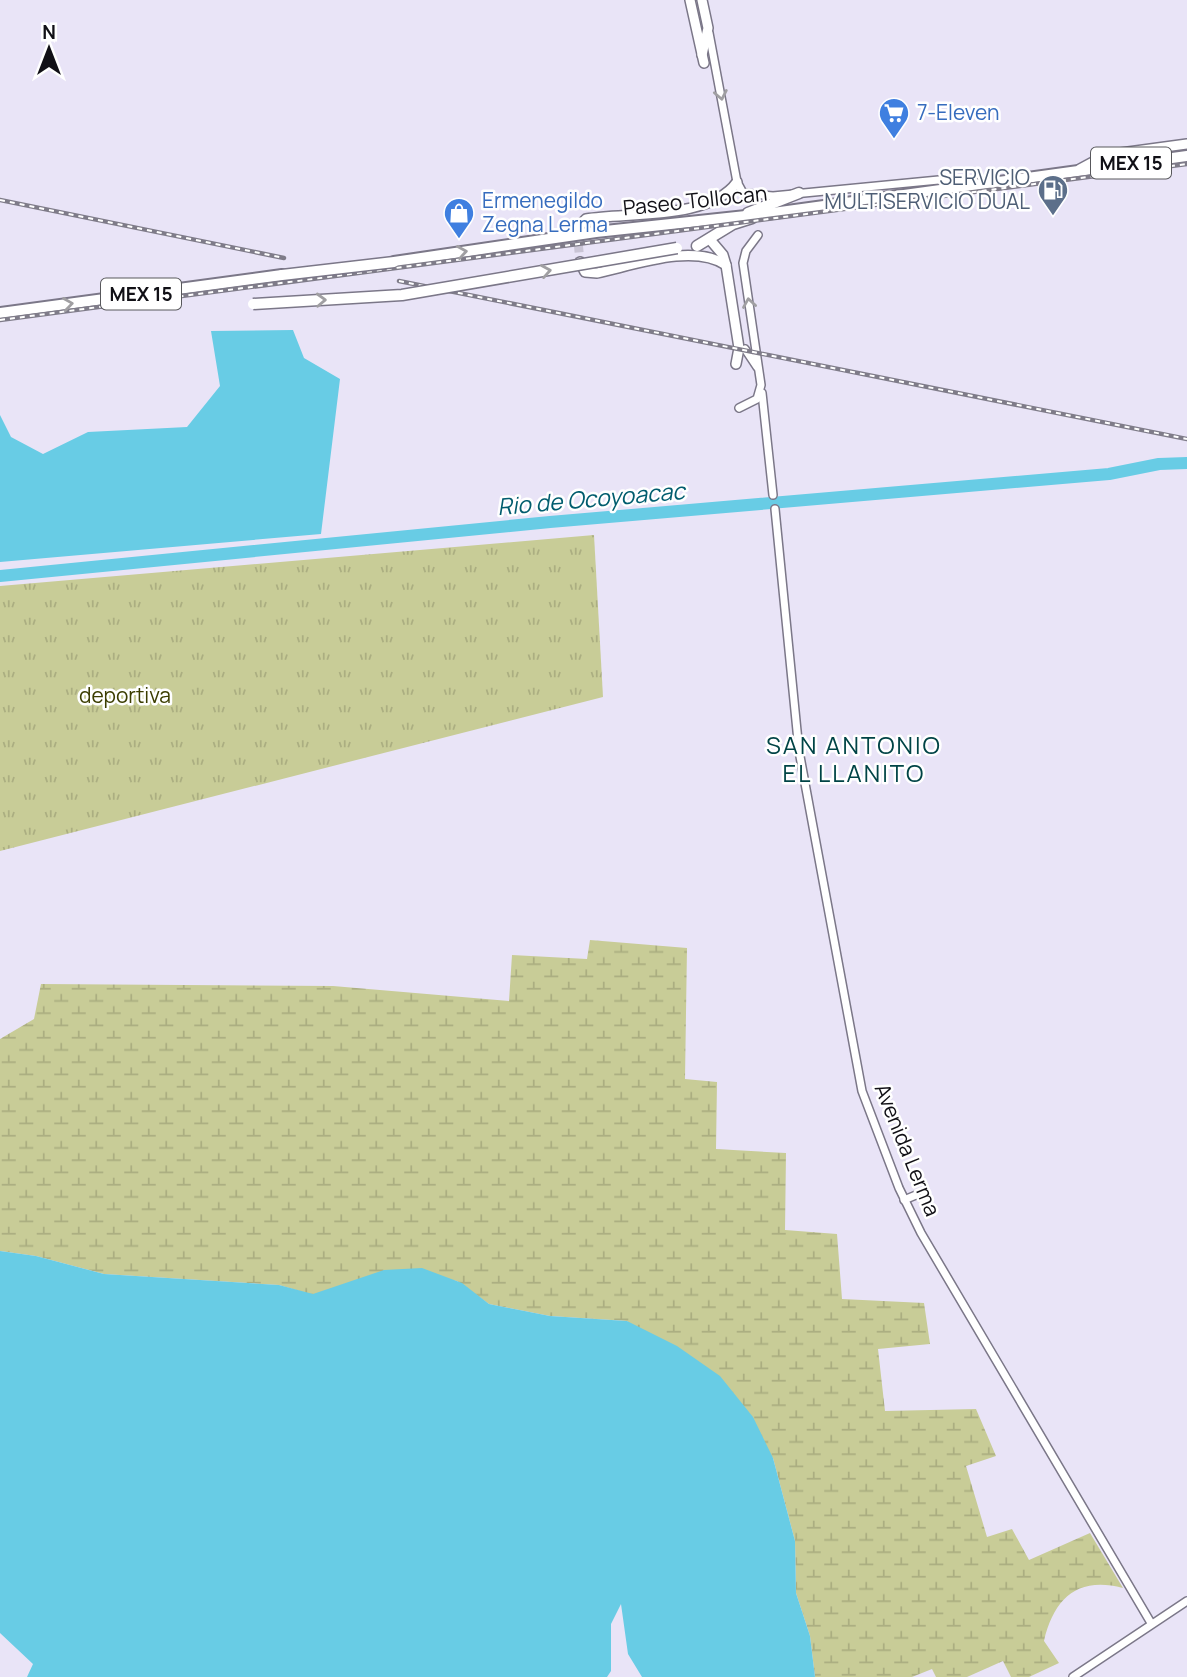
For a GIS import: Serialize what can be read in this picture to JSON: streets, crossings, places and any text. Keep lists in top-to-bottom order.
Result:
{
  "streets": {
    "highway": ["MEX 15", "Paseo Tollocan"],
    "street": ["Avenida Lerma"]
  },
  "districts": ["SAN ANTONIO EL LLANITO"],
  "water": ["Rio de Ocoyoacac"],
  "parks": ["deportiva"],
  "places": {
    "supermarket": ["7-Eleven"],
    "fuel station": ["SERVICIO MULTISERVICIO DUAL"],
    "shop": ["Ermenegildo Zegna Lerma"]
  },
  "north": "top"
}
